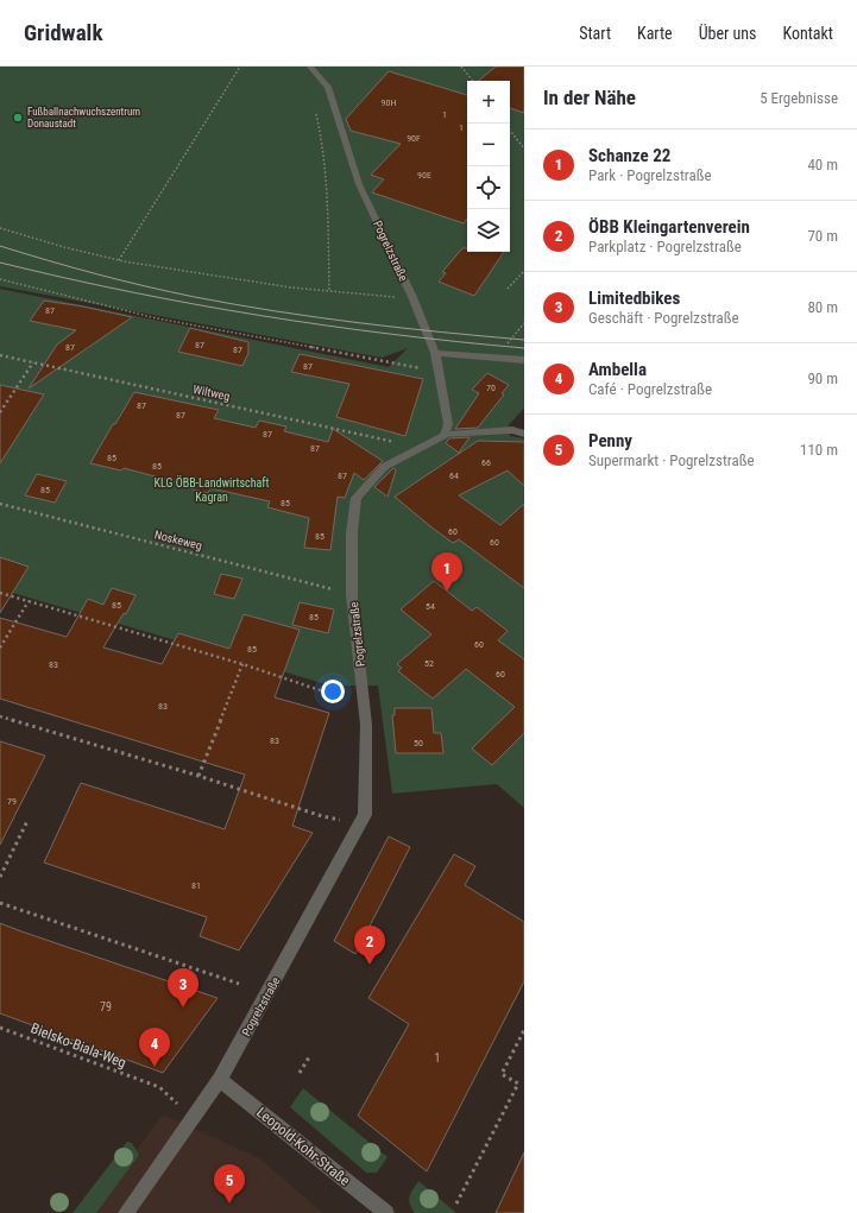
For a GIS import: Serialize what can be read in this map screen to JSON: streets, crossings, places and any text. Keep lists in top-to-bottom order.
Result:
{
  "streets": {
    "street": ["Pogrelzstraße", "Leopold-Kohr-Straße"],
    "path": ["Wiltweg", "Noskeweg", "Bielsko-Biala-Weg"]
  },
  "crossings": [
    ["Pogrelzstraße", "Wiltweg"],
    ["Pogrelzstraße", "Noskeweg"],
    ["Pogrelzstraße", "Bielsko-Biala-Weg"],
    ["Pogrelzstraße", "Leopold-Kohr-Straße"]
  ],
  "parks": ["KLG ÖBB-Landwirtschaft Kagran"],
  "places": ["Fußballnachwuchszentrum Donaustadt"],
  "house_numbers": [
    "90H",
    "1",
    "1",
    "90F",
    "90E",
    "87",
    "87",
    "87",
    "87",
    "87",
    "70",
    "87",
    "87",
    "87",
    "87",
    "85",
    "66",
    "85",
    "87",
    "64",
    "85",
    "85",
    "60",
    "85",
    "60",
    "85",
    "54",
    "85",
    "60",
    "85",
    "52",
    "83",
    "60",
    "83",
    "83",
    "50",
    "79",
    "81",
    "79",
    "1"
  ],
  "page": {
    "header": "Gridwalk",
    "nav": [
      "Start",
      "Karte",
      "Über uns",
      "Kontakt"
    ],
    "heading": ["In der Nähe", "5 Ergebnisse"],
    "map_buttons": ["+", "−"],
    "list": [
      {
        "mark": "1",
        "name": "Schanze 22",
        "note": "Park · Pogrelzstraße",
        "value": "40 m"
      },
      {
        "mark": "2",
        "name": "ÖBB Kleingartenverein",
        "note": "Parkplatz · Pogrelzstraße",
        "value": "70 m"
      },
      {
        "mark": "3",
        "name": "Limitedbikes",
        "note": "Geschäft · Pogrelzstraße",
        "value": "80 m"
      },
      {
        "mark": "4",
        "name": "Ambella",
        "note": "Café · Pogrelzstraße",
        "value": "90 m"
      },
      {
        "mark": "5",
        "name": "Penny",
        "note": "Supermarkt · Pogrelzstraße",
        "value": "110 m"
      }
    ],
    "pins": [
      "1",
      "2",
      "3",
      "4",
      "5"
    ]
  }
}
